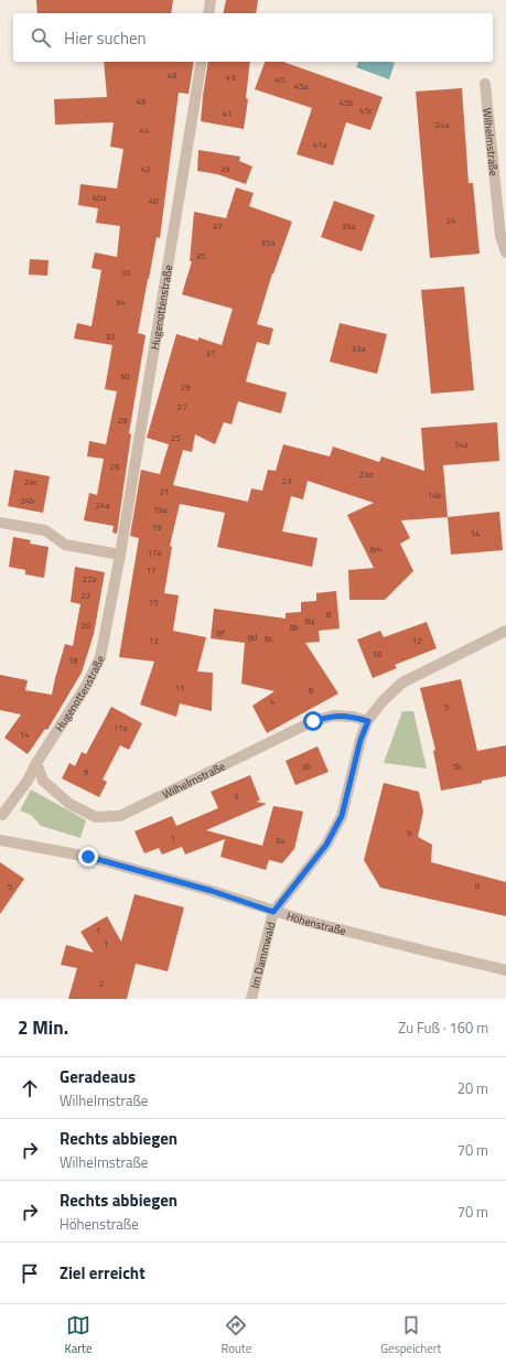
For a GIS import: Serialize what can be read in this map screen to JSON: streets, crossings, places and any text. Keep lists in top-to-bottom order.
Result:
{
  "streets": {
    "street": [
      "Wilhelmstraße",
      "Hugenottenstraße",
      "Höhenstraße",
      "Im Dammwald"
    ]
  },
  "crossings": [
    ["Wilhelmstraße", "Hugenottenstraße"],
    ["Höhenstraße", "Im Dammwald"]
  ],
  "house_numbers": [
    "48",
    "43",
    "45",
    "45a",
    "46",
    "45b",
    "45c",
    "41",
    "24a",
    "44",
    "41a",
    "42",
    "39",
    "40a",
    "40",
    "24",
    "37",
    "39a",
    "35a",
    "35",
    "36",
    "34",
    "32",
    "33a",
    "31",
    "30",
    "29",
    "27",
    "28",
    "25",
    "14a",
    "26",
    "23a",
    "23",
    "24c",
    "21",
    "14b",
    "24b",
    "24a",
    "19a",
    "19",
    "14",
    "8m",
    "17a",
    "17",
    "22a",
    "22",
    "15",
    "8",
    "8a",
    "20",
    "8b",
    "8f",
    "8d",
    "8c",
    "13",
    "12",
    "10",
    "18",
    "11",
    "6",
    "4",
    "5",
    "11a",
    "14",
    "3b",
    "5b",
    "9",
    "3",
    "9",
    "1",
    "3a",
    "8",
    "5",
    "1",
    "1",
    "2"
  ],
  "page": {
    "search": "Hier suchen",
    "heading": ["2 Min.", "Zu Fuß · 160 m"],
    "list": [
      ["Geradeaus", "Wilhelmstraße", "20 m"],
      ["Rechts abbiegen", "Wilhelmstraße", "70 m"],
      ["Rechts abbiegen", "Höhenstraße", "70 m"],
      "Ziel erreicht"
    ],
    "nav": ["Karte", "Route", "Gespeichert"]
  }
}
